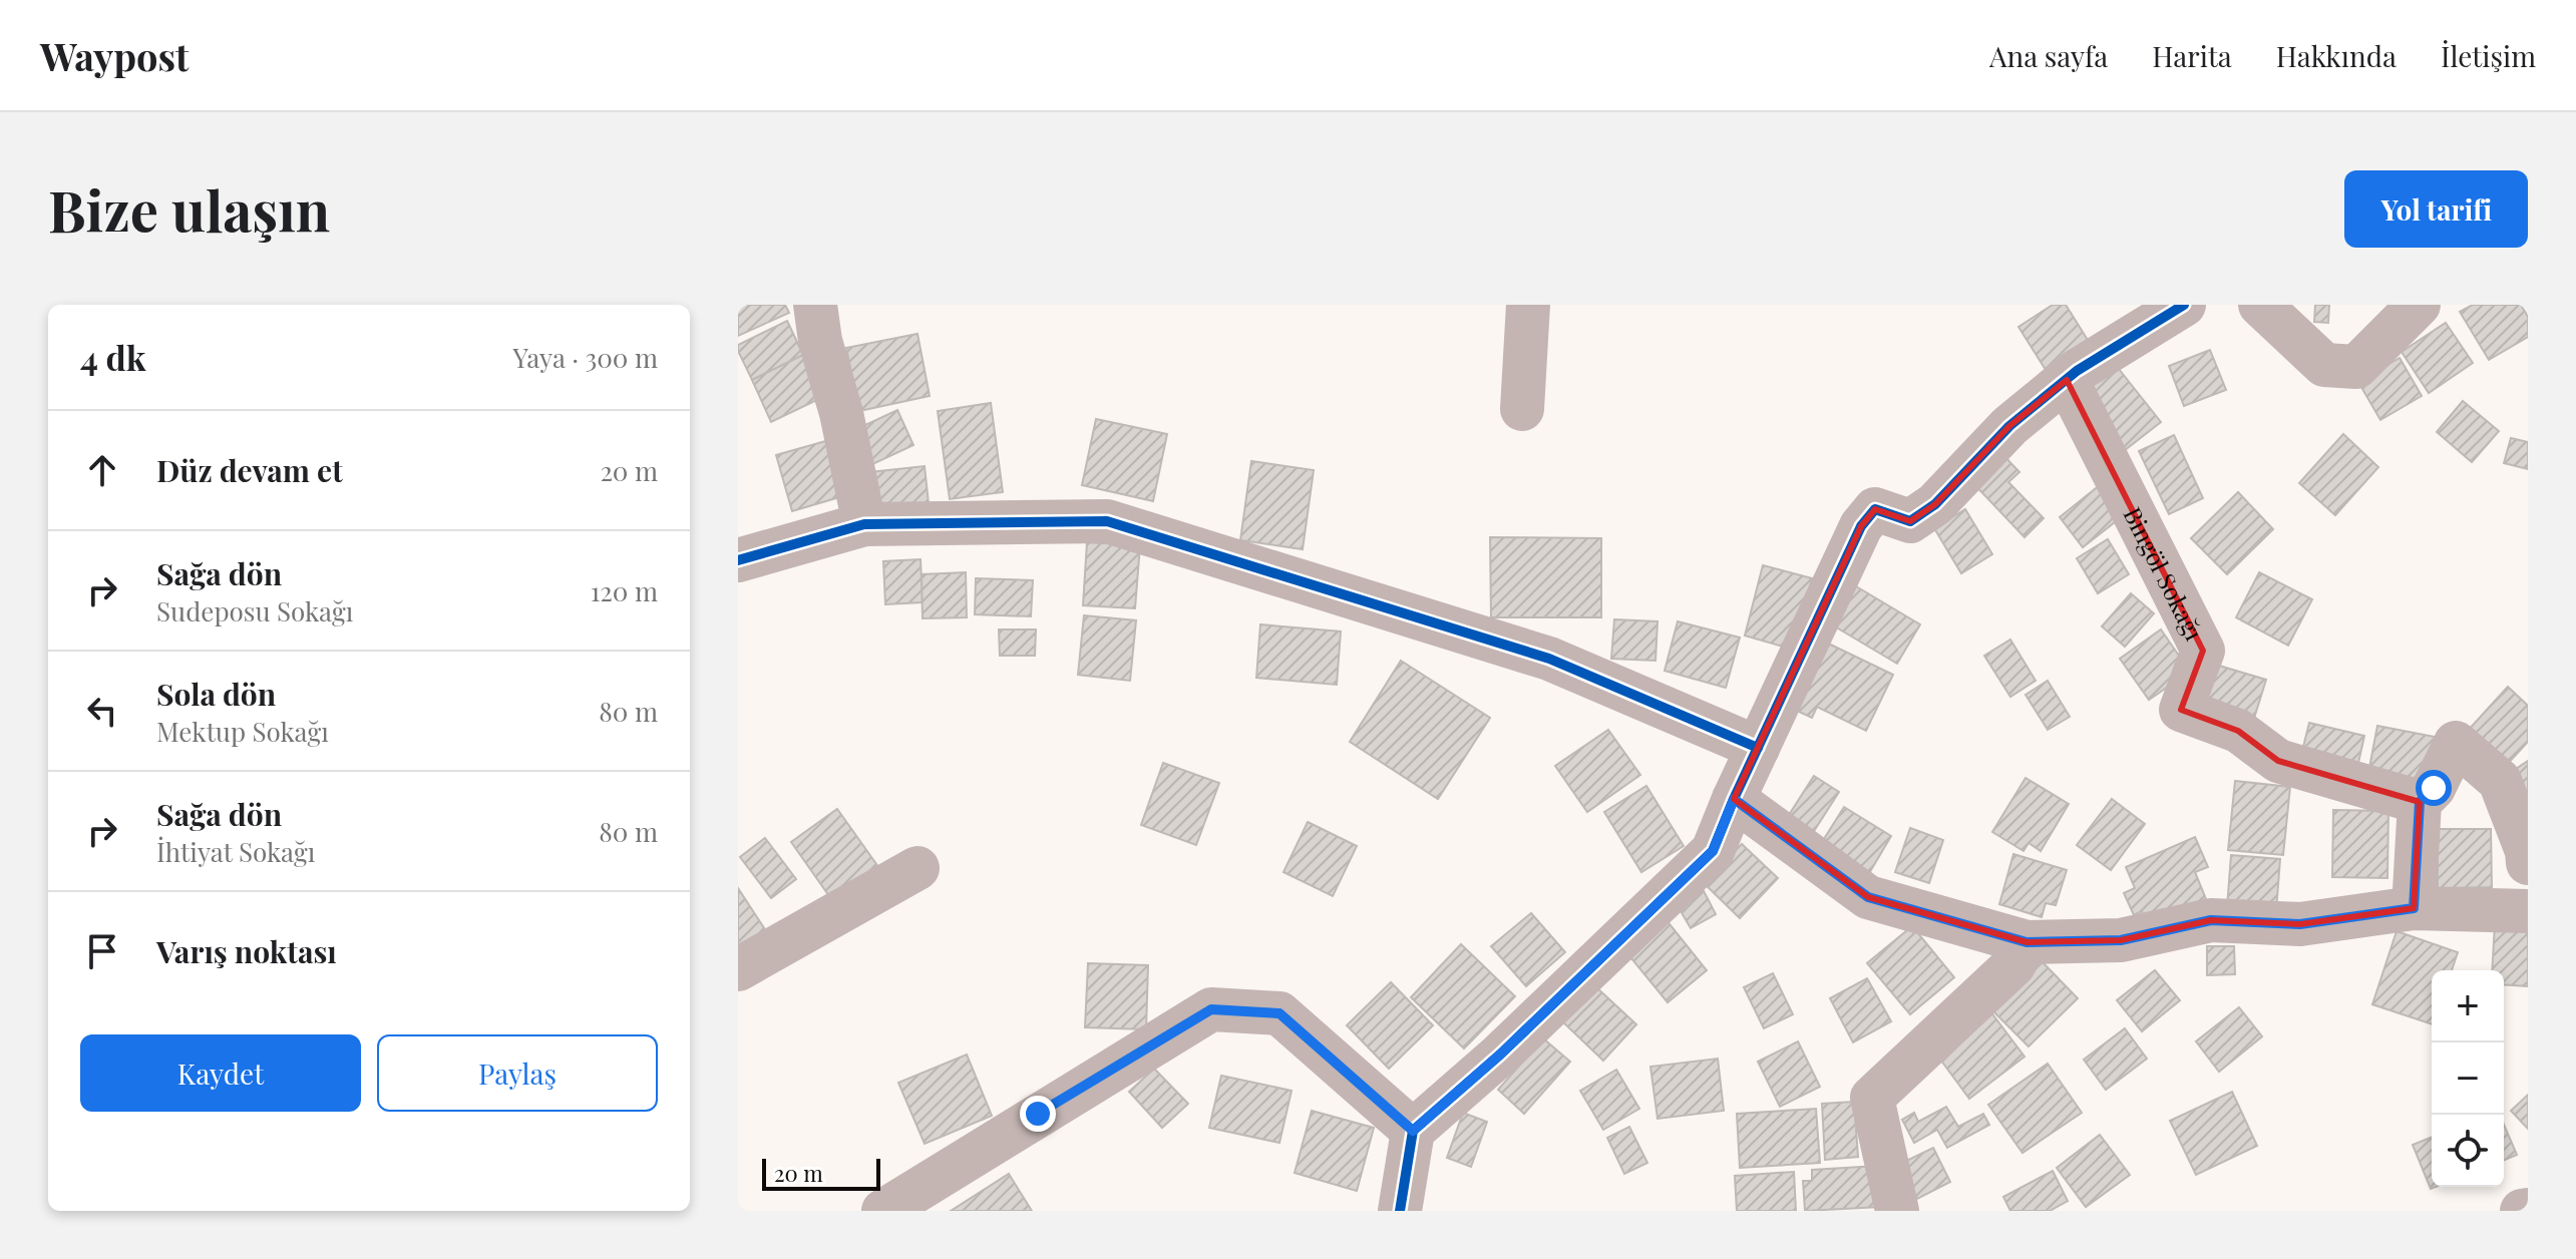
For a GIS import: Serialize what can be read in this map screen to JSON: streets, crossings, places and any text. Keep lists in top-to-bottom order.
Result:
{
  "streets": {
    "street": ["Bingöl Sokağı"]
  },
  "scale_bar": "20 m",
  "page": {
    "header": "Waypost",
    "nav": [
      "Ana sayfa",
      "Harita",
      "Hakkında",
      "İletişim"
    ],
    "buttons": [
      "Yol tarifi",
      ["Kaydet", "Paylaş"]
    ],
    "title": "Bize ulaşın",
    "heading": ["4 dk", "Yaya · 300 m"],
    "list": [
      ["Düz devam et", "20 m"],
      ["Sağa dön", "Sudeposu Sokağı", "120 m"],
      ["Sola dön", "Mektup Sokağı", "80 m"],
      ["Sağa dön", "İhtiyat Sokağı", "80 m"],
      "Varış noktası"
    ],
    "map_buttons": ["+", "−"],
    "scale": "20 m"
  }
}
